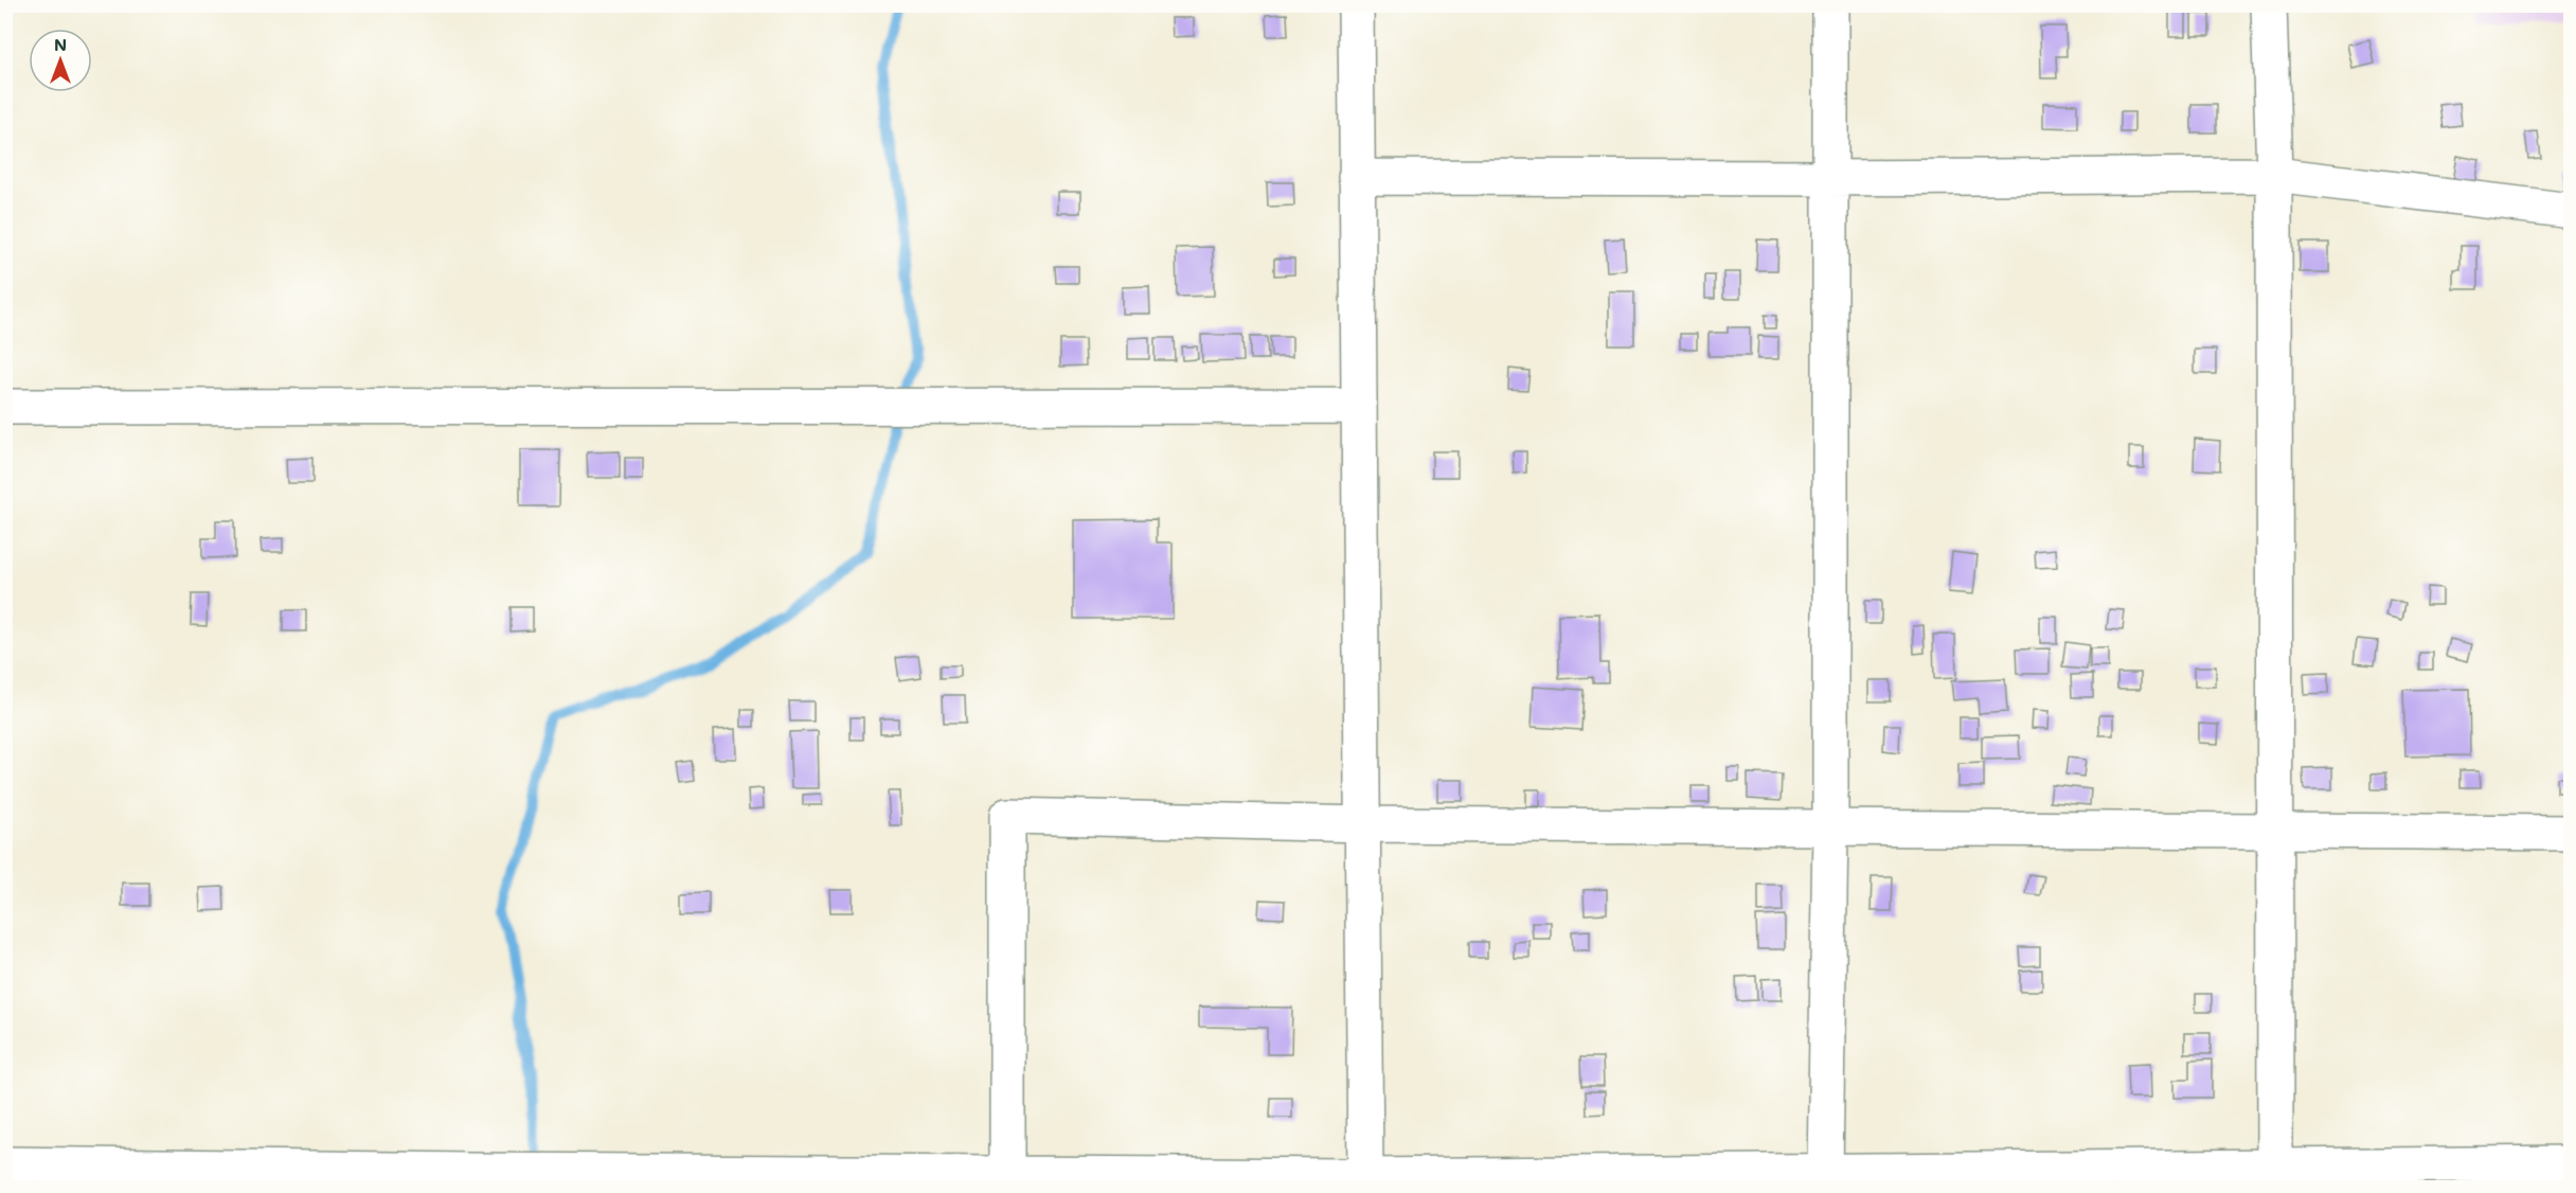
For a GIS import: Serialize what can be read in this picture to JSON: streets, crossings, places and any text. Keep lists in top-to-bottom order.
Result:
{
  "north": "top"
}
